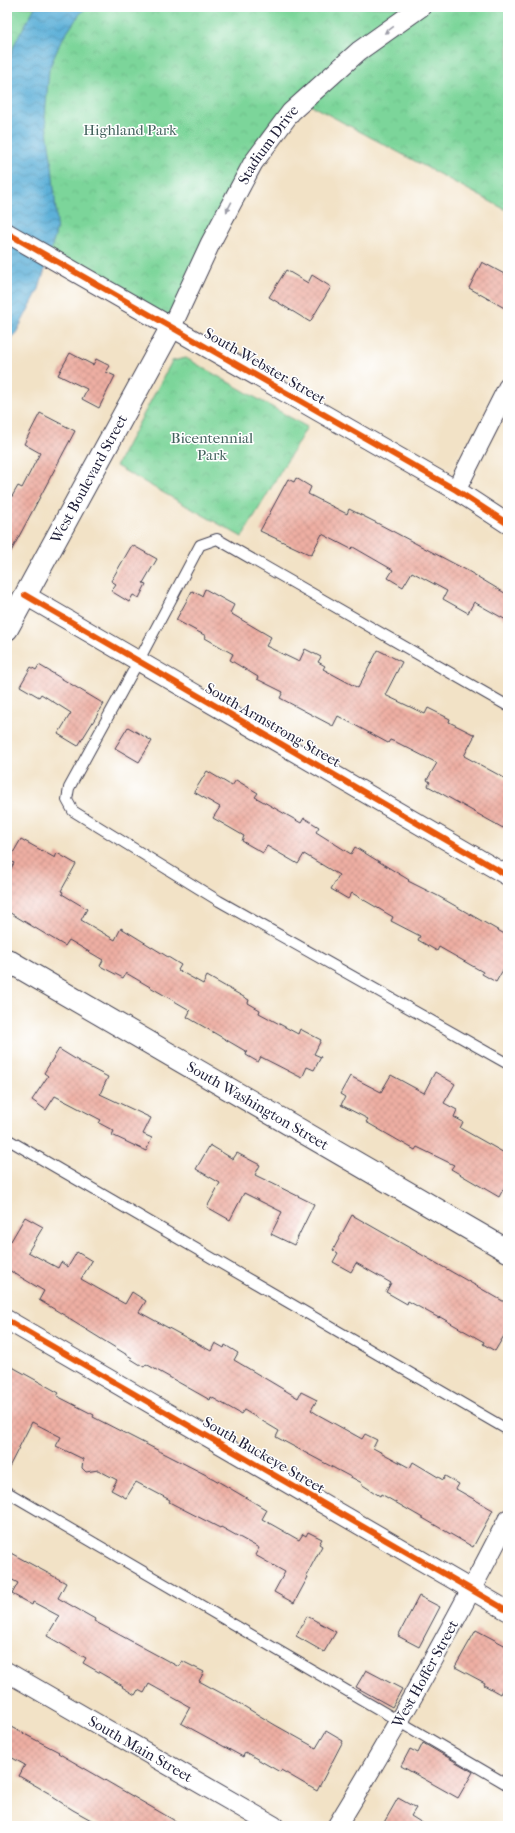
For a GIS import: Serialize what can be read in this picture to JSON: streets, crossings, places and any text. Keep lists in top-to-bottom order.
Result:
{
  "streets": {
    "main road": ["West Boulevard Street", "South Washington Street"],
    "street": [
      "Stadium Drive",
      "South Webster Street",
      "South Armstrong Street",
      "South Buckeye Street",
      "West Hoffer Street",
      "South Main Street"
    ]
  },
  "crossings": [
    ["Stadium Drive", "South Webster Street"],
    ["Stadium Drive", "West Boulevard Street"],
    ["South Webster Street", "West Boulevard Street"],
    ["West Boulevard Street", "South Armstrong Street"],
    ["South Buckeye Street", "West Hoffer Street"]
  ],
  "one_way": ["Stadium Drive"],
  "parks": ["Highland Park", "Bicentennial Park"]
}
